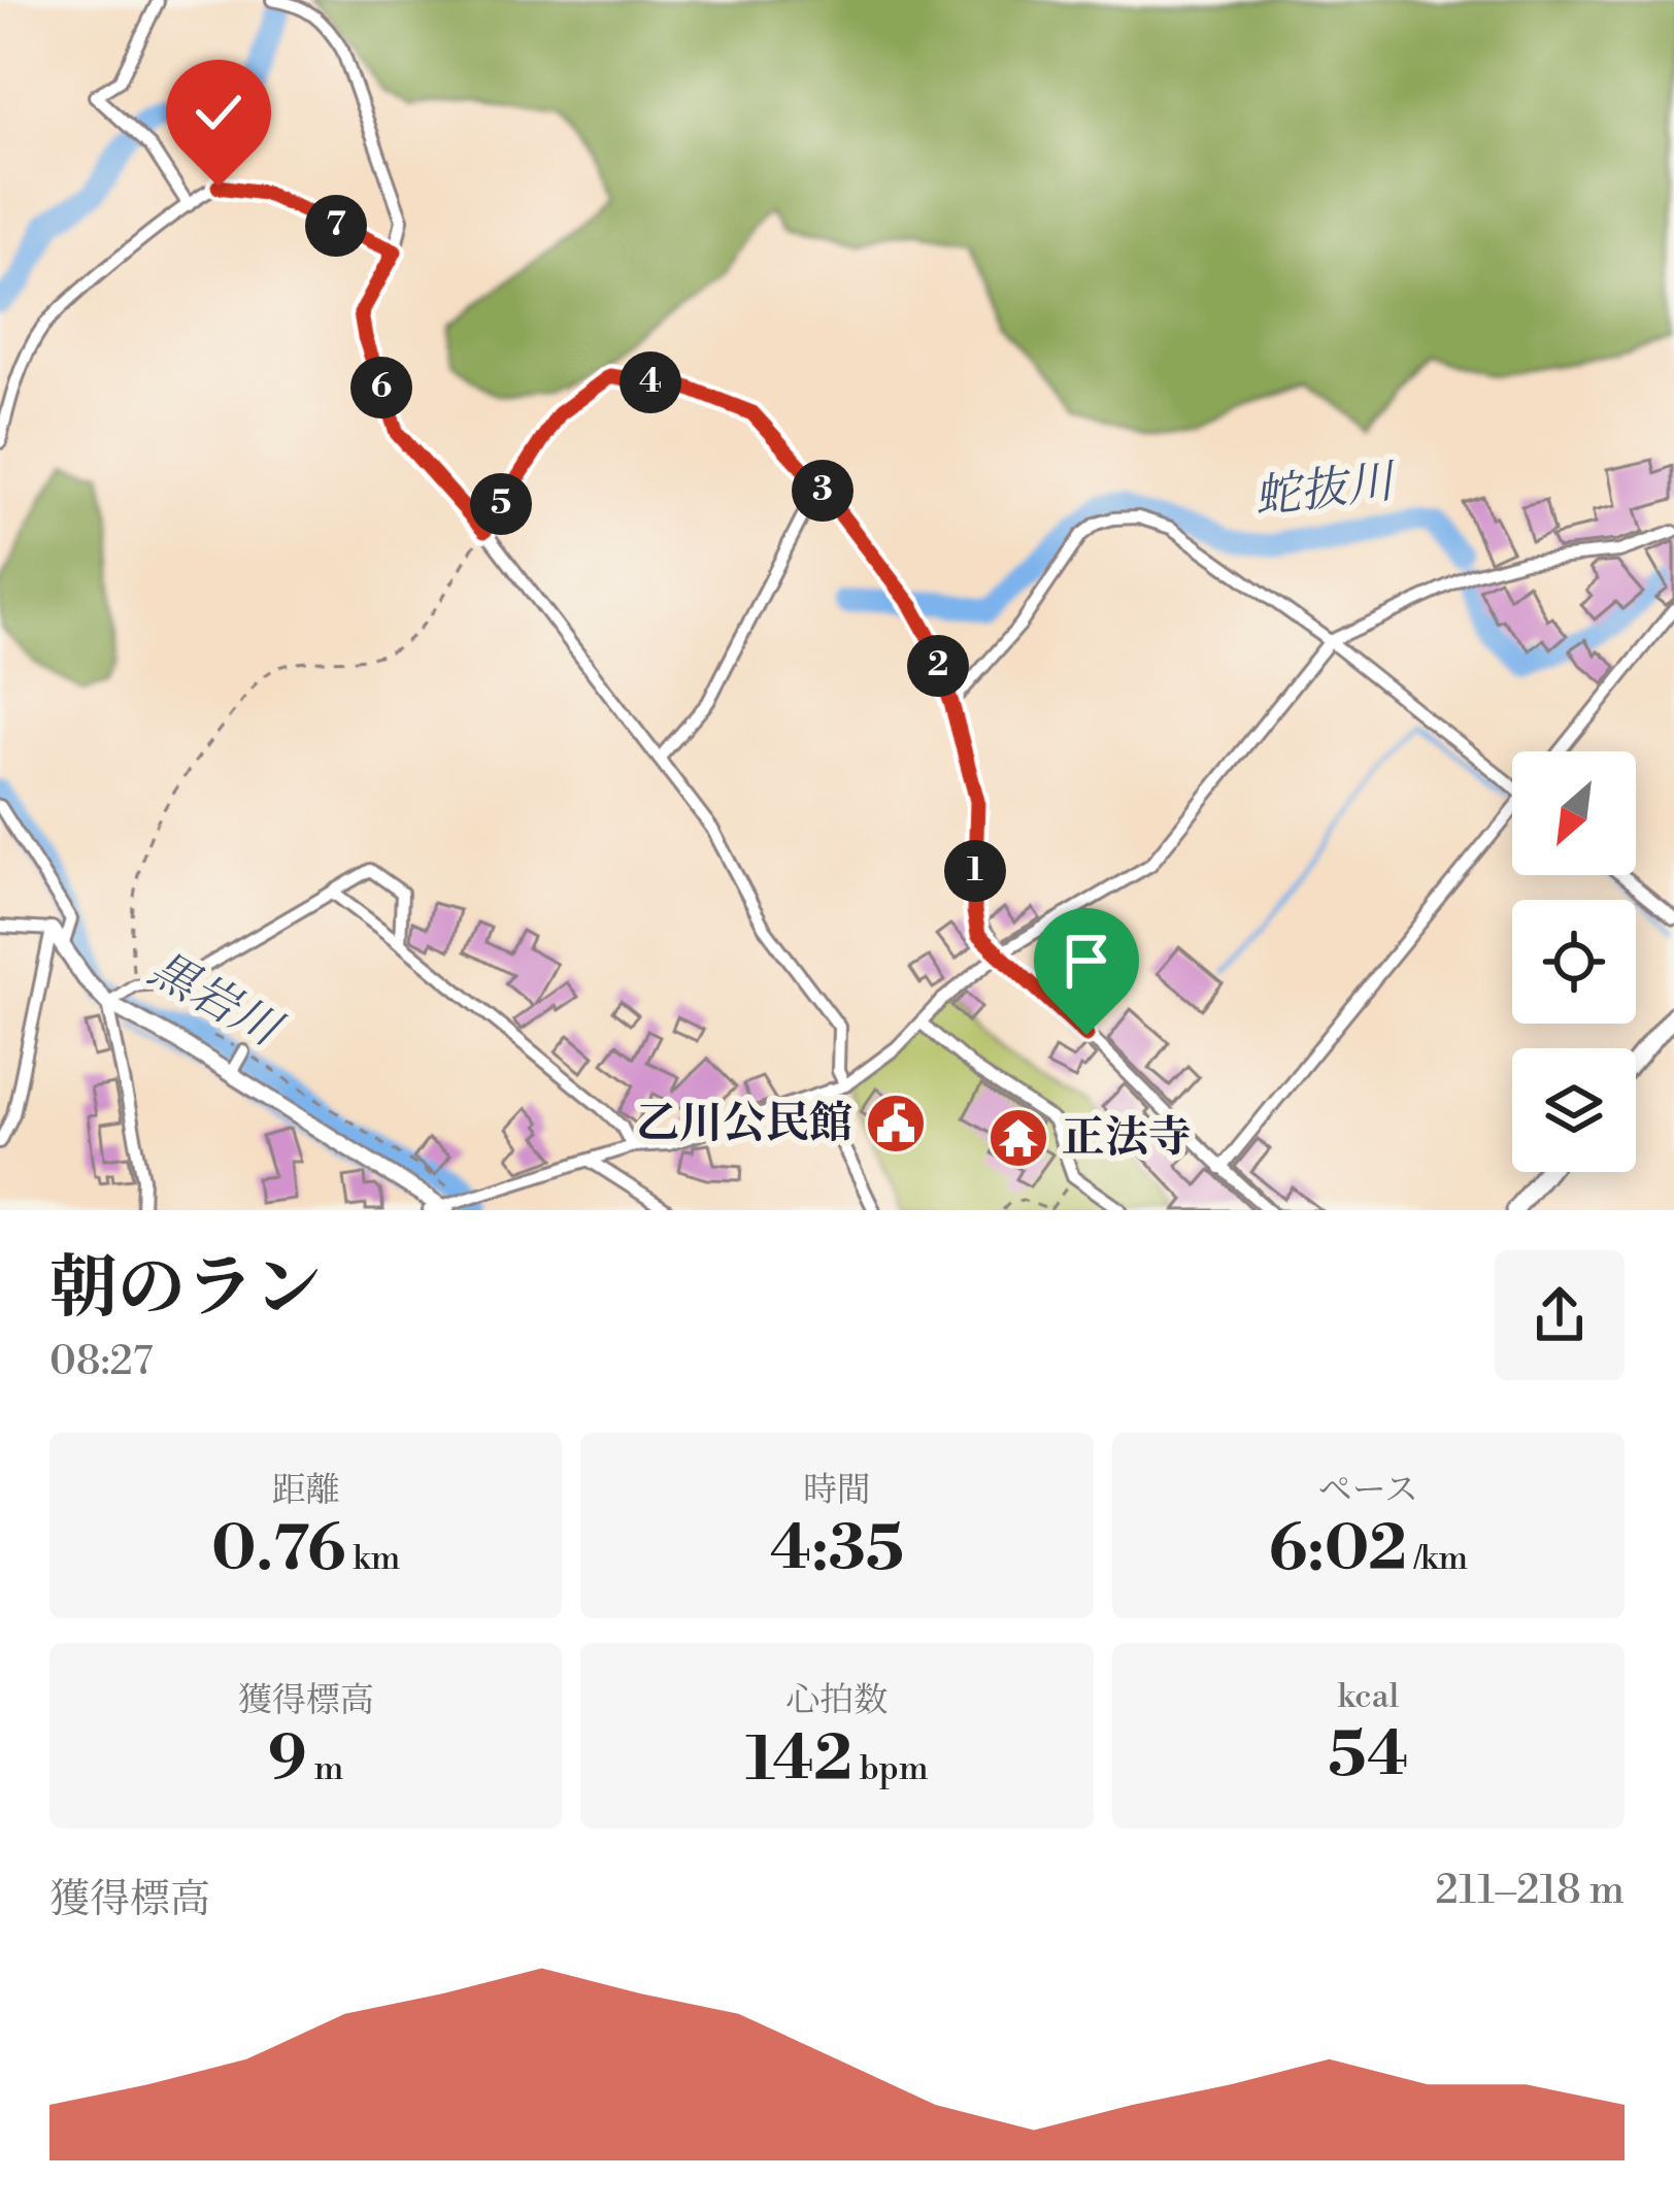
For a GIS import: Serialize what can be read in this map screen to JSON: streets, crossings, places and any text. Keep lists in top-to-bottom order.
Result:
{
  "water": ["蛇抜川", "黒岩川"],
  "places": {
    "public building": ["乙川公民館"],
    "temple": ["正法寺"]
  },
  "north": "bottom left",
  "page": {
    "pins": [
      "7",
      "4",
      "6",
      "3",
      "5",
      "2",
      "1"
    ],
    "heading": ["朝のラン", "08:27"],
    "stats": [
      ["距離", "0.76 km"],
      ["時間", "4:35"],
      ["ペース", "6:02 /km"],
      ["獲得標高", "9 m"],
      ["心拍数", "142 bpm"],
      ["kcal", "54"]
    ],
    "chart": ["獲得標高", "211–218 m"]
  }
}
